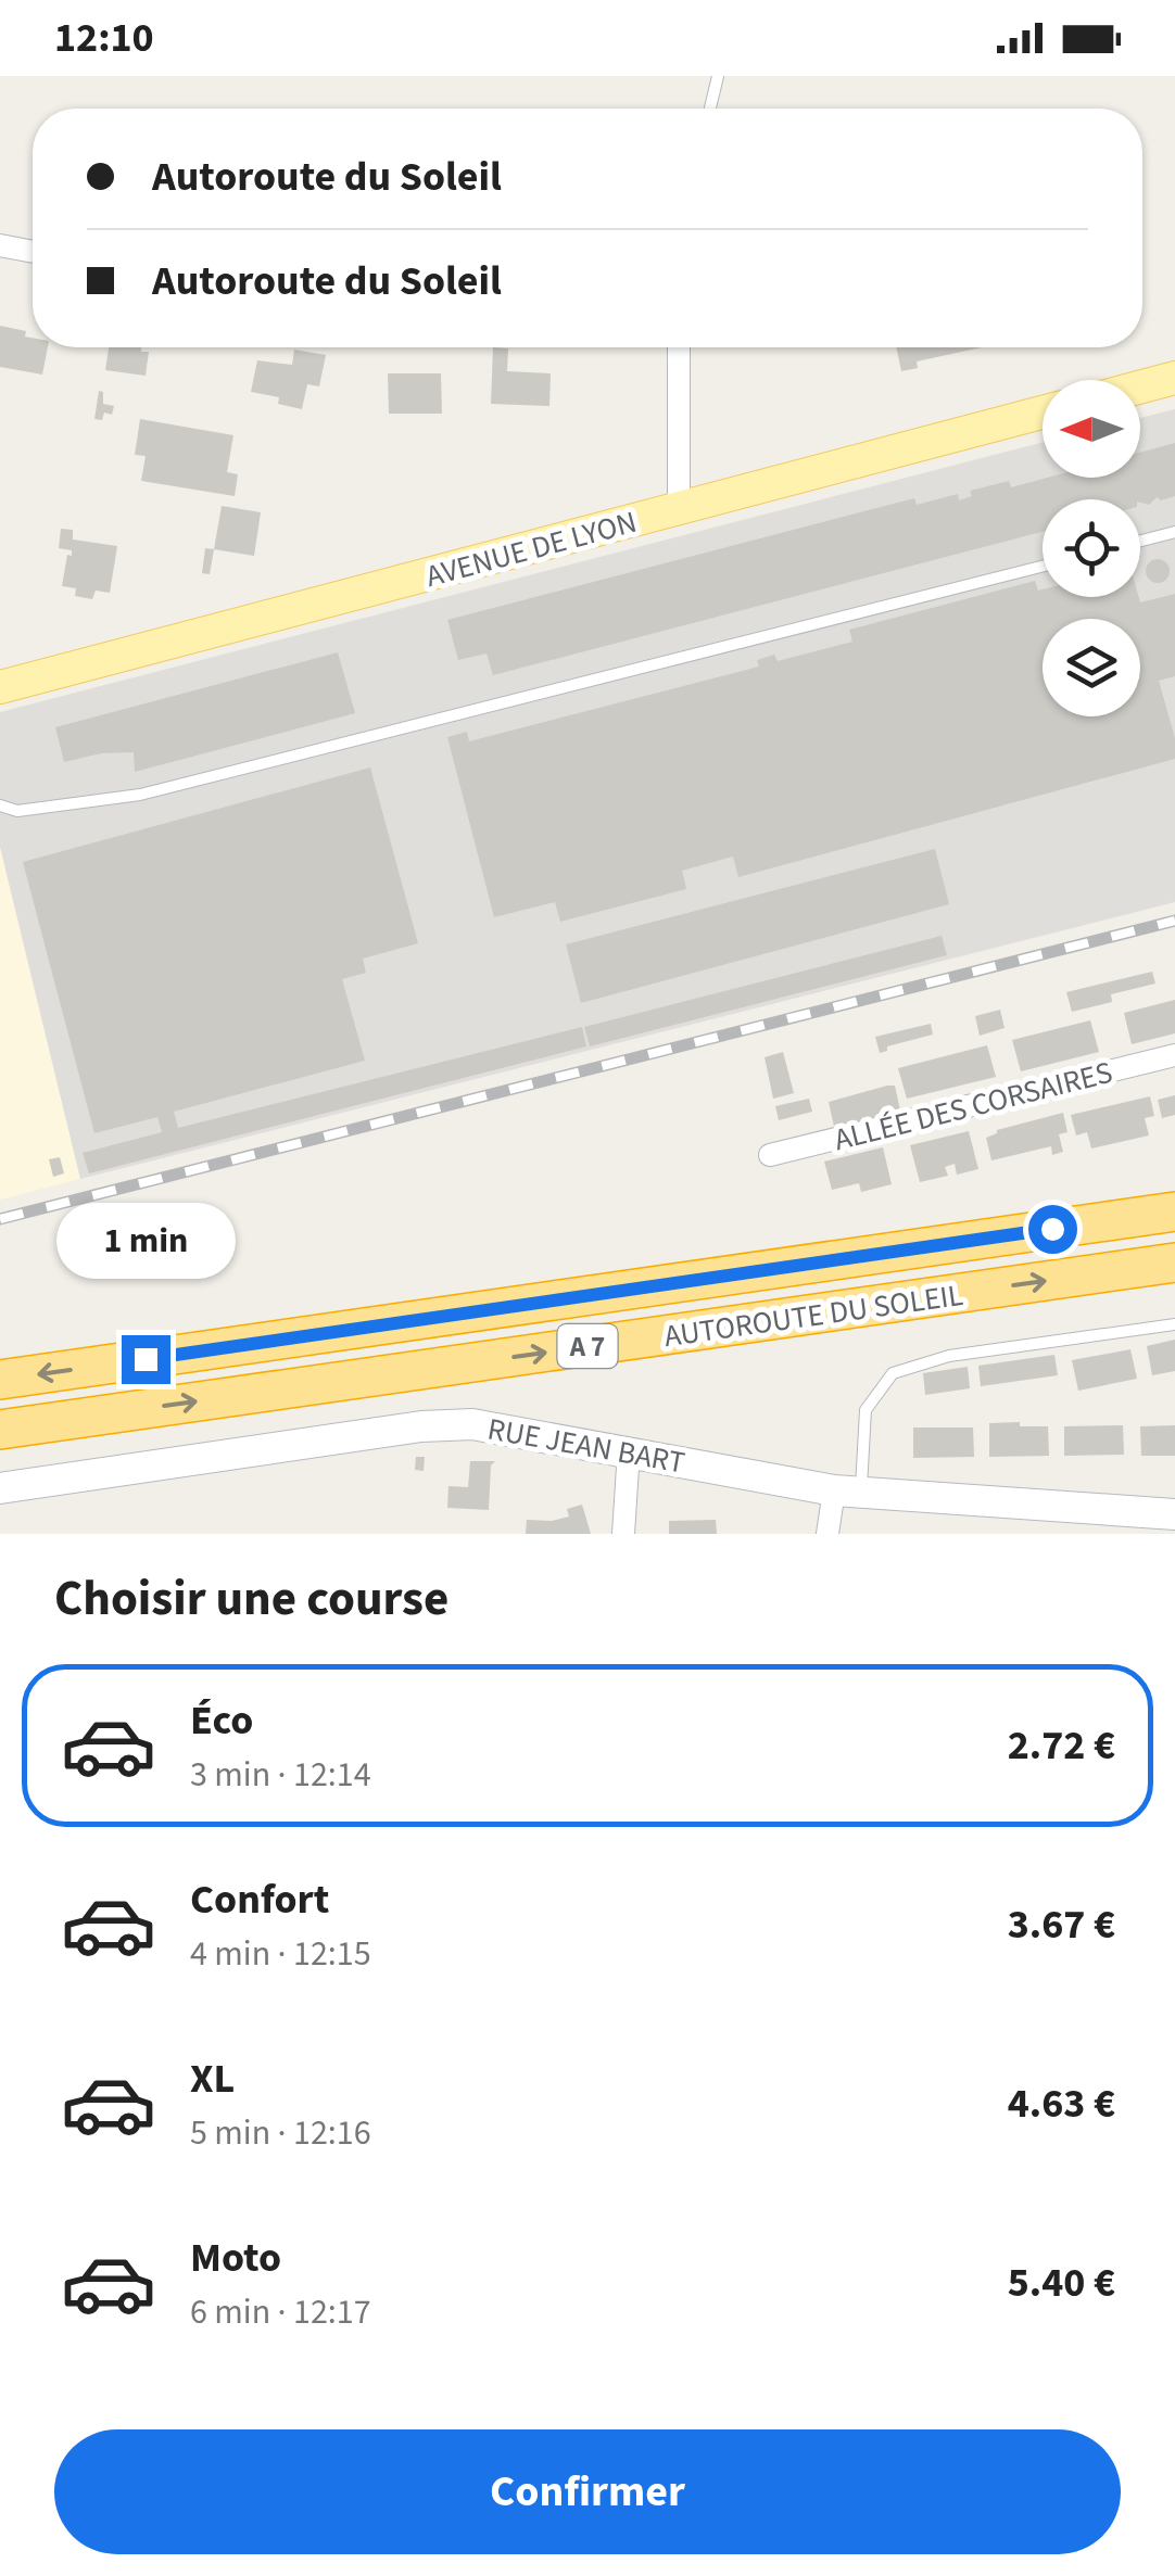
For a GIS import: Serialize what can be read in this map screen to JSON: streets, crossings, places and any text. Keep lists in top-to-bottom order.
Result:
{
  "streets": {
    "highway": ["AUTOROUTE DU SOLEIL", "A 7"],
    "main road": ["AVENUE DE LYON"],
    "street": ["ALLÉE DES CORSAIRES", "RUE JEAN BART"]
  },
  "north": "left",
  "page": {
    "status": "12:10",
    "banner": ["Autoroute du Soleil", "Autoroute du Soleil"],
    "bubble": "1 min",
    "heading": "Choisir une course",
    "list": [
      {
        "name": "Éco",
        "note": "3 min · 12:14",
        "value": "2.72 €"
      },
      {
        "name": "Confort",
        "note": "4 min · 12:15",
        "value": "3.67 €"
      },
      {
        "name": "XL",
        "note": "5 min · 12:16",
        "value": "4.63 €"
      },
      {
        "name": "Moto",
        "note": "6 min · 12:17",
        "value": "5.40 €"
      }
    ],
    "buttons": "Confirmer"
  }
}
